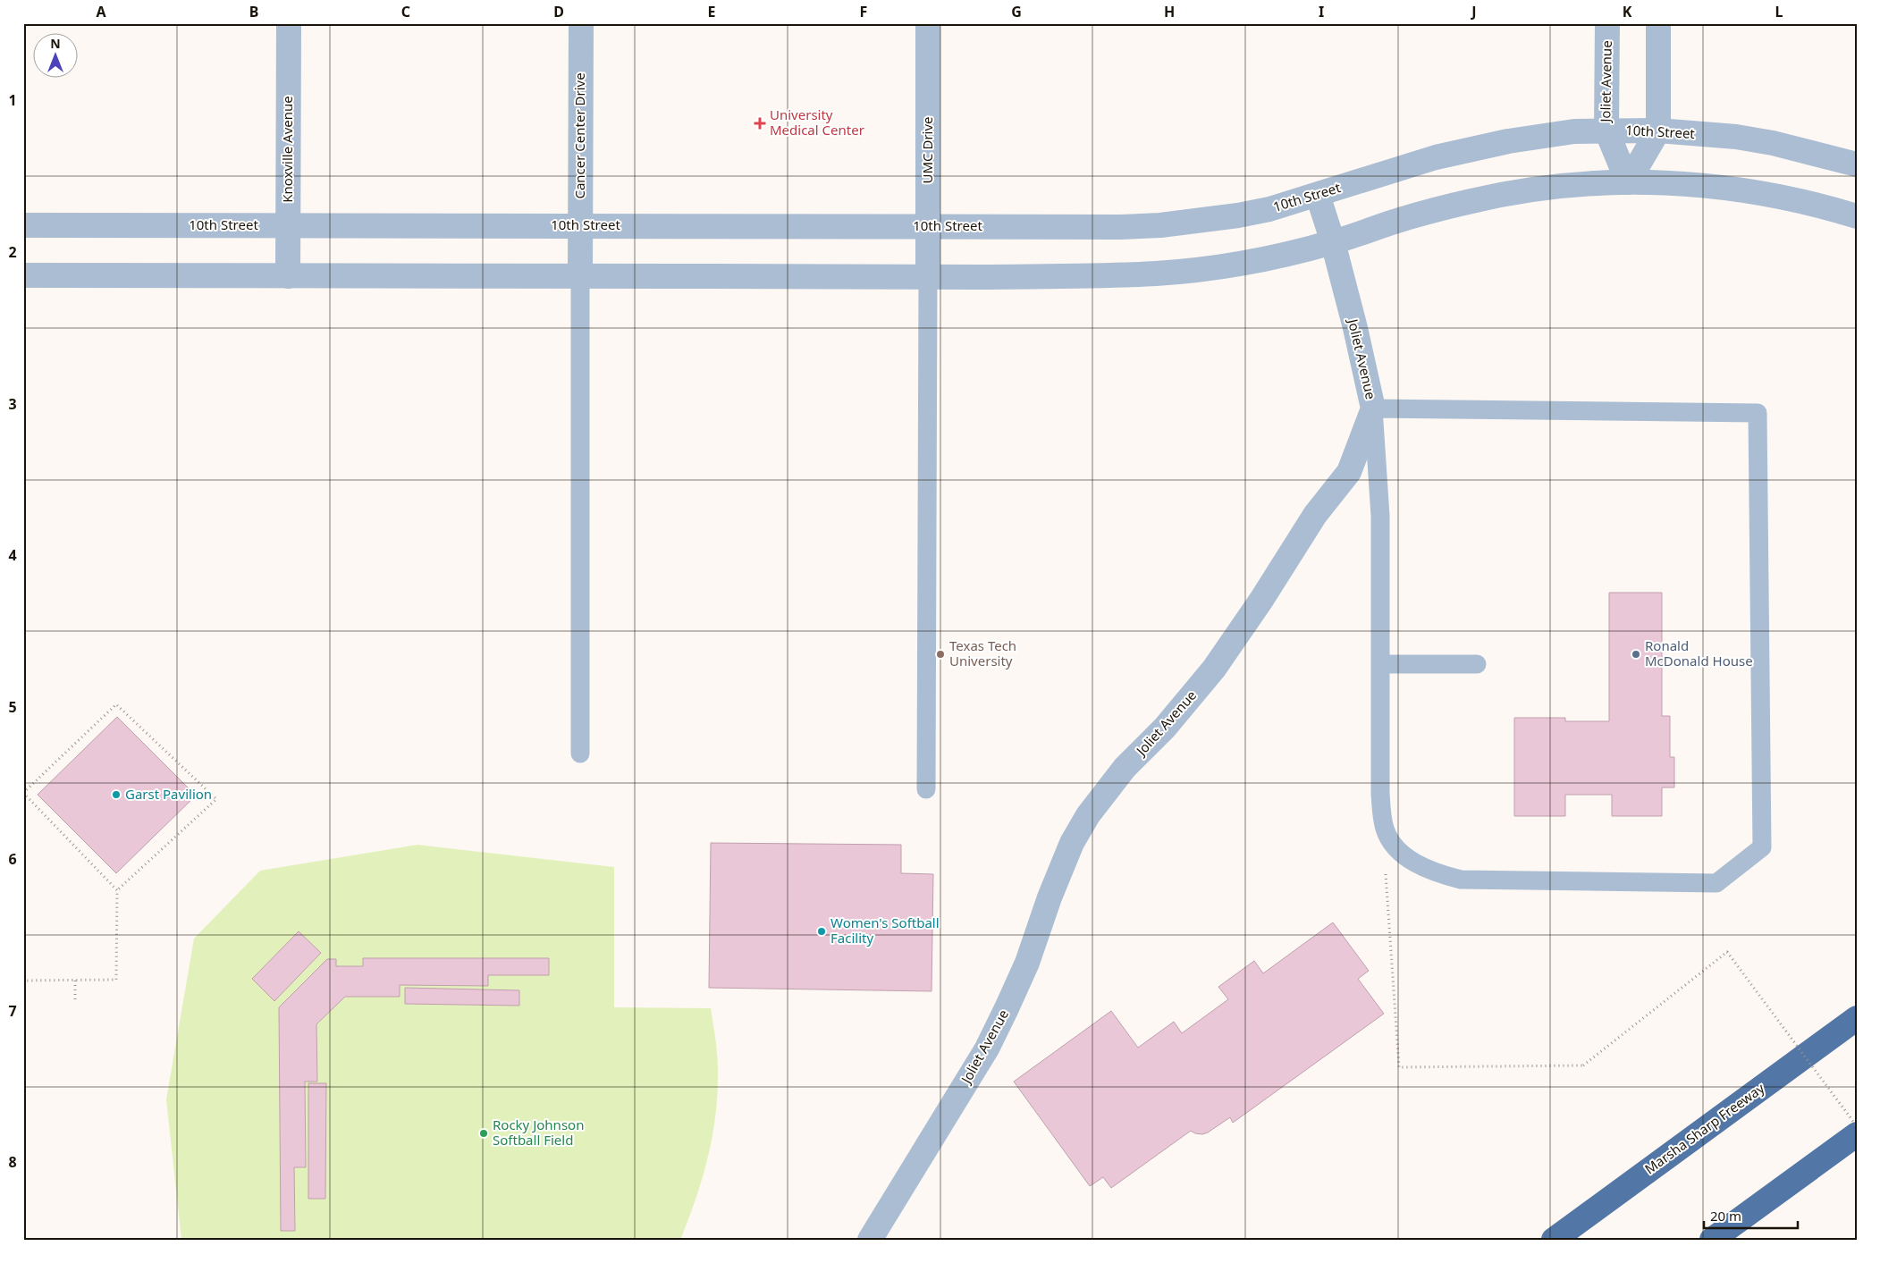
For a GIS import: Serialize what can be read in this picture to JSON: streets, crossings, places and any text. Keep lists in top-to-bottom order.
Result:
{
  "streets": {
    "highway": ["Marsha Sharp Freeway"],
    "street": [
      "Joliet Avenue",
      "10th Street",
      "Cancer Center Drive",
      "Knoxville Avenue",
      "UMC Drive"
    ]
  },
  "crossings": [
    ["Joliet Avenue", "10th Street"],
    ["10th Street", "Cancer Center Drive"],
    ["10th Street", "Knoxville Avenue"],
    ["10th Street", "UMC Drive"]
  ],
  "places": {
    "health": ["University Medical Center"],
    "other": [
      "Texas Tech University",
      "Ronald McDonald House",
      "Garst Pavilion",
      "Women's Softball Facility",
      "Rocky Johnson Softball Field"
    ]
  },
  "scale_bar": "20 m",
  "north": "top",
  "grid": {
    "columns": [
      "A",
      "B",
      "C",
      "D",
      "E",
      "F",
      "G",
      "H",
      "I",
      "J",
      "K",
      "L"
    ],
    "rows": [
      "1",
      "2",
      "3",
      "4",
      "5",
      "6",
      "7",
      "8"
    ]
  }
}
